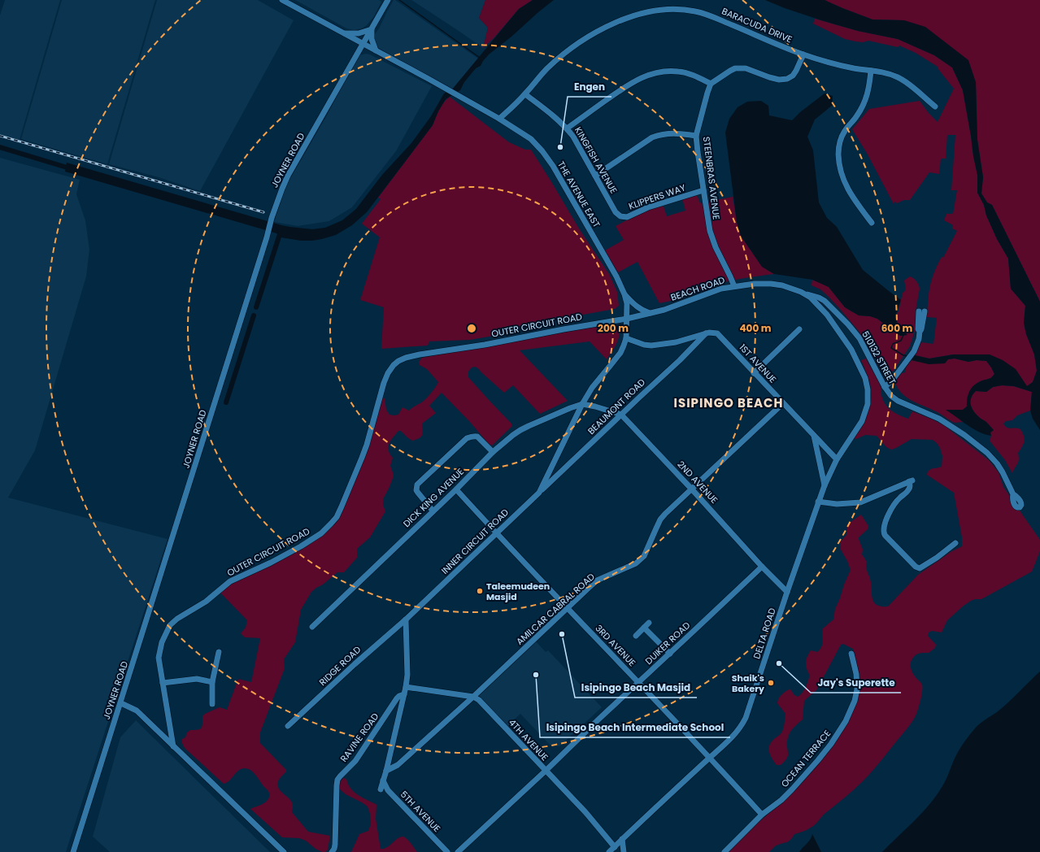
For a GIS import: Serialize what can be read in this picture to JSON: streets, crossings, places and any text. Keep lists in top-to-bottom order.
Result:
{
  "streets": {
    "street": [
      "BARACUDA DRIVE",
      "JOYNER ROAD",
      "KINGFISH AVENUE",
      "STEENBRAS AVENUE",
      "THE AVENUE EAST",
      "KLIPPERS WAY",
      "BEACH ROAD",
      "OUTER CIRCUIT ROAD",
      "510132 STREET",
      "1ST AVENUE",
      "BEAUMONT ROAD",
      "2ND AVENUE",
      "DICK KING AVENUE",
      "INNER CIRCUIT ROAD",
      "AMILCAR CABRAL ROAD",
      "DELTA ROAD",
      "DUIKER ROAD",
      "3RD AVENUE",
      "RIDGE ROAD",
      "RAVINE ROAD",
      "4TH AVENUE",
      "OCEAN TERRACE",
      "5TH AVENUE"
    ]
  },
  "crossings": [
    ["BARACUDA DRIVE", "KINGFISH AVENUE"],
    ["BARACUDA DRIVE", "THE AVENUE EAST"],
    ["JOYNER ROAD", "THE AVENUE EAST"],
    ["KINGFISH AVENUE", "KLIPPERS WAY"],
    ["STEENBRAS AVENUE", "KLIPPERS WAY"],
    ["STEENBRAS AVENUE", "BEACH ROAD"],
    ["THE AVENUE EAST", "BEACH ROAD"],
    ["THE AVENUE EAST", "OUTER CIRCUIT ROAD"],
    ["THE AVENUE EAST", "INNER CIRCUIT ROAD"],
    ["BEACH ROAD", "OUTER CIRCUIT ROAD"],
    ["BEACH ROAD", "510132 STREET"],
    ["BEACH ROAD", "INNER CIRCUIT ROAD"],
    ["BEACH ROAD", "DELTA ROAD"],
    ["OUTER CIRCUIT ROAD", "INNER CIRCUIT ROAD"],
    ["1ST AVENUE", "BEAUMONT ROAD"],
    ["1ST AVENUE", "INNER CIRCUIT ROAD"],
    ["1ST AVENUE", "AMILCAR CABRAL ROAD"],
    ["1ST AVENUE", "DELTA ROAD"],
    ["BEAUMONT ROAD", "2ND AVENUE"],
    ["BEAUMONT ROAD", "INNER CIRCUIT ROAD"],
    ["2ND AVENUE", "DICK KING AVENUE"],
    ["2ND AVENUE", "INNER CIRCUIT ROAD"],
    ["2ND AVENUE", "AMILCAR CABRAL ROAD"],
    ["2ND AVENUE", "DELTA ROAD"],
    ["2ND AVENUE", "DUIKER ROAD"],
    ["DICK KING AVENUE", "INNER CIRCUIT ROAD"],
    ["DICK KING AVENUE", "3RD AVENUE"],
    ["INNER CIRCUIT ROAD", "3RD AVENUE"],
    ["INNER CIRCUIT ROAD", "RIDGE ROAD"],
    ["AMILCAR CABRAL ROAD", "3RD AVENUE"],
    ["AMILCAR CABRAL ROAD", "4TH AVENUE"],
    ["DELTA ROAD", "3RD AVENUE"],
    ["DELTA ROAD", "4TH AVENUE"],
    ["DUIKER ROAD", "3RD AVENUE"],
    ["DUIKER ROAD", "4TH AVENUE"],
    ["3RD AVENUE", "OCEAN TERRACE"]
  ],
  "districts": ["ISIPINGO BEACH"],
  "places": [
    "Engen",
    "Taleemudeen Masjid",
    "Isipingo Beach Masjid",
    "Jay's Superette",
    "Isipingo Beach Intermediate School",
    "Shaik's Bakery"
  ],
  "rings": ["200 m", "400 m", "600 m"]
}
